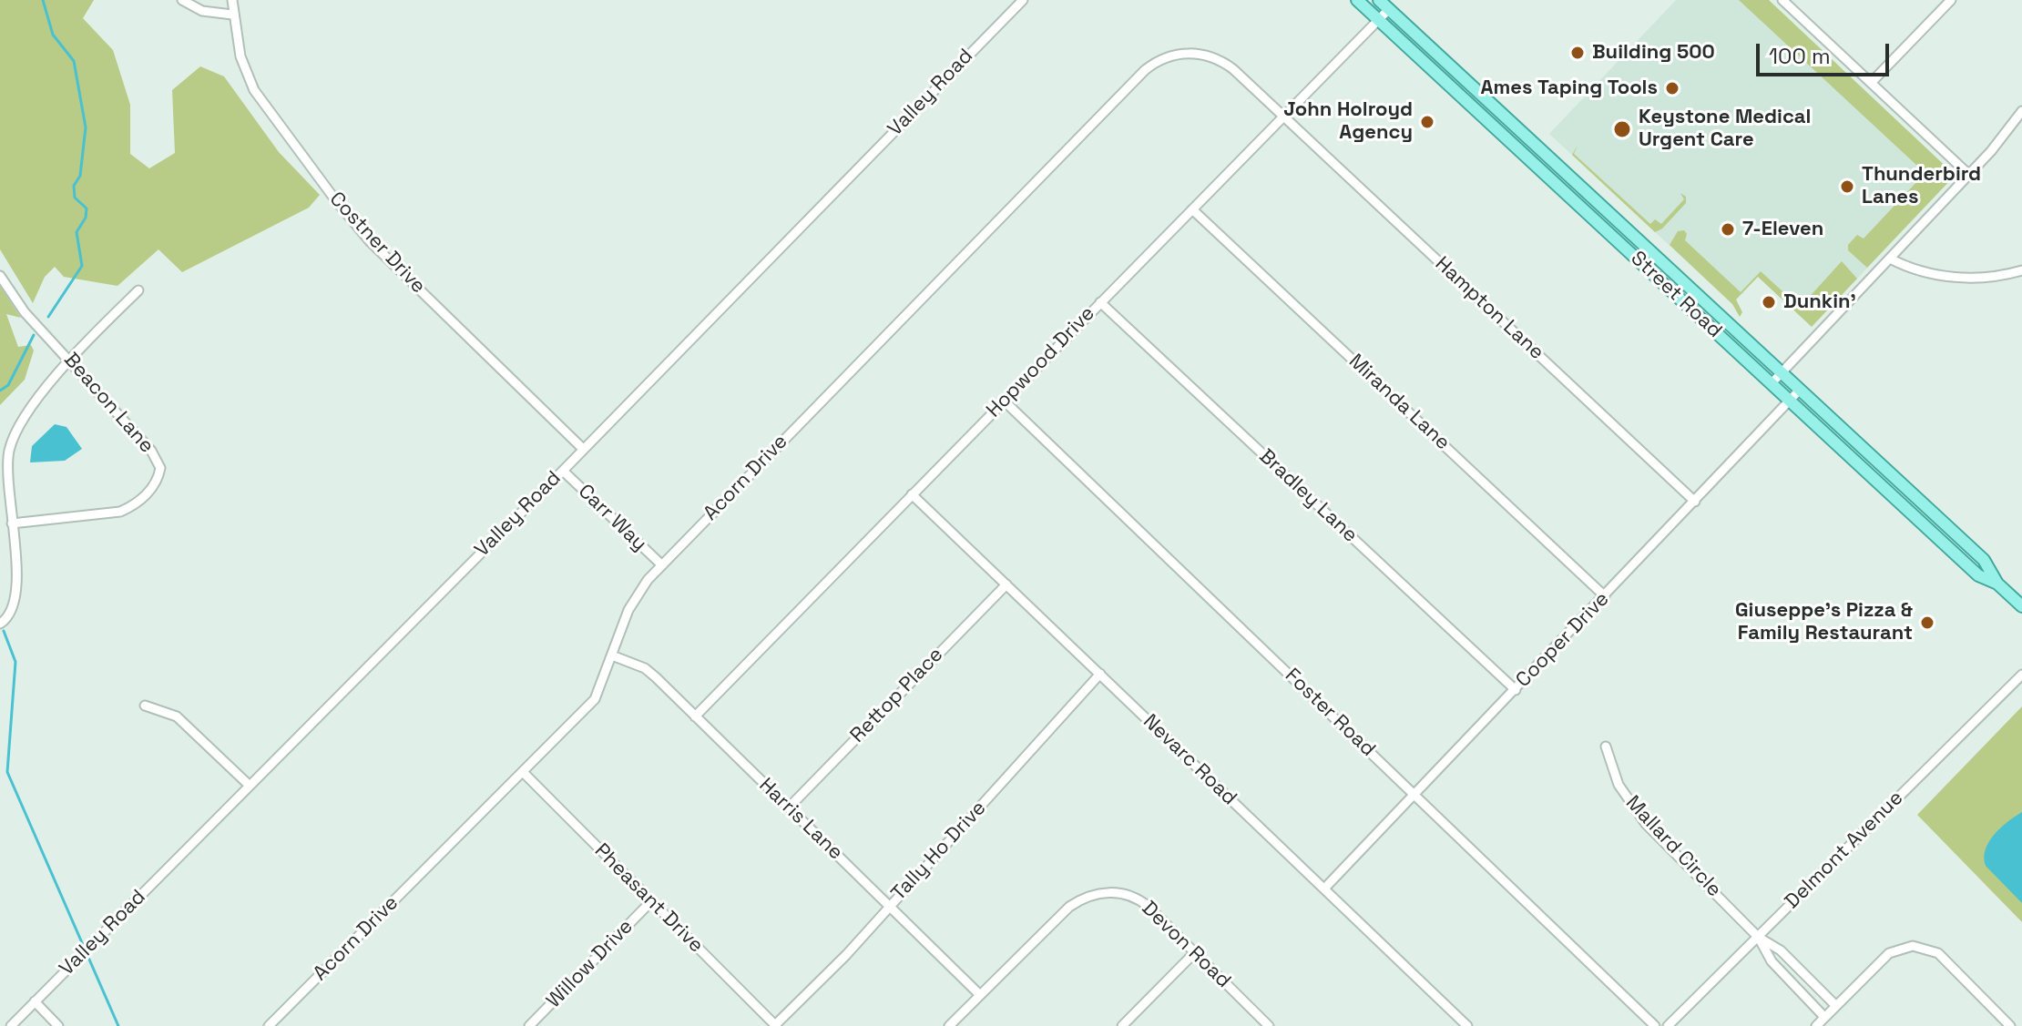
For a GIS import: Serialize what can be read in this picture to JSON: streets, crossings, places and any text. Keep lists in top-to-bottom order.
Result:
{
  "streets": {
    "main road": ["Street Road"],
    "street": [
      "Valley Road",
      "Costner Drive",
      "Hampton Lane",
      "Hopwood Drive",
      "Miranda Lane",
      "Beacon Lane",
      "Acorn Drive",
      "Bradley Lane",
      "Carr Way",
      "Cooper Drive",
      "Rettop Place",
      "Foster Road",
      "Nevarc Road",
      "Harris Lane",
      "Mallard Circle",
      "Delmont Avenue",
      "Tally Ho Drive",
      "Pheasant Drive",
      "Devon Road",
      "Willow Drive"
    ]
  },
  "crossings": [
    ["Valley Road", "Costner Drive"],
    ["Valley Road", "Carr Way"],
    ["Street Road", "Hopwood Drive"],
    ["Street Road", "Cooper Drive"],
    ["Hampton Lane", "Hopwood Drive"],
    ["Hampton Lane", "Acorn Drive"],
    ["Hampton Lane", "Cooper Drive"],
    ["Hopwood Drive", "Miranda Lane"],
    ["Hopwood Drive", "Acorn Drive"],
    ["Hopwood Drive", "Bradley Lane"],
    ["Hopwood Drive", "Foster Road"],
    ["Hopwood Drive", "Nevarc Road"],
    ["Hopwood Drive", "Harris Lane"],
    ["Miranda Lane", "Cooper Drive"],
    ["Acorn Drive", "Carr Way"],
    ["Acorn Drive", "Harris Lane"],
    ["Acorn Drive", "Pheasant Drive"],
    ["Bradley Lane", "Cooper Drive"],
    ["Cooper Drive", "Foster Road"],
    ["Cooper Drive", "Nevarc Road"],
    ["Rettop Place", "Nevarc Road"],
    ["Rettop Place", "Harris Lane"],
    ["Nevarc Road", "Tally Ho Drive"],
    ["Harris Lane", "Tally Ho Drive"],
    ["Harris Lane", "Devon Road"],
    ["Mallard Circle", "Delmont Avenue"],
    ["Tally Ho Drive", "Pheasant Drive"],
    ["Pheasant Drive", "Willow Drive"]
  ],
  "places": [
    "Building 500",
    "Ames Taping Tools",
    "John Holroyd Agency",
    "Keystone Medical Urgent Care",
    "Thunderbird Lanes",
    "7-Eleven",
    "Dunkin'",
    "Giuseppe's Pizza & Family Restaurant"
  ],
  "scale_bar": "100 m"
}
